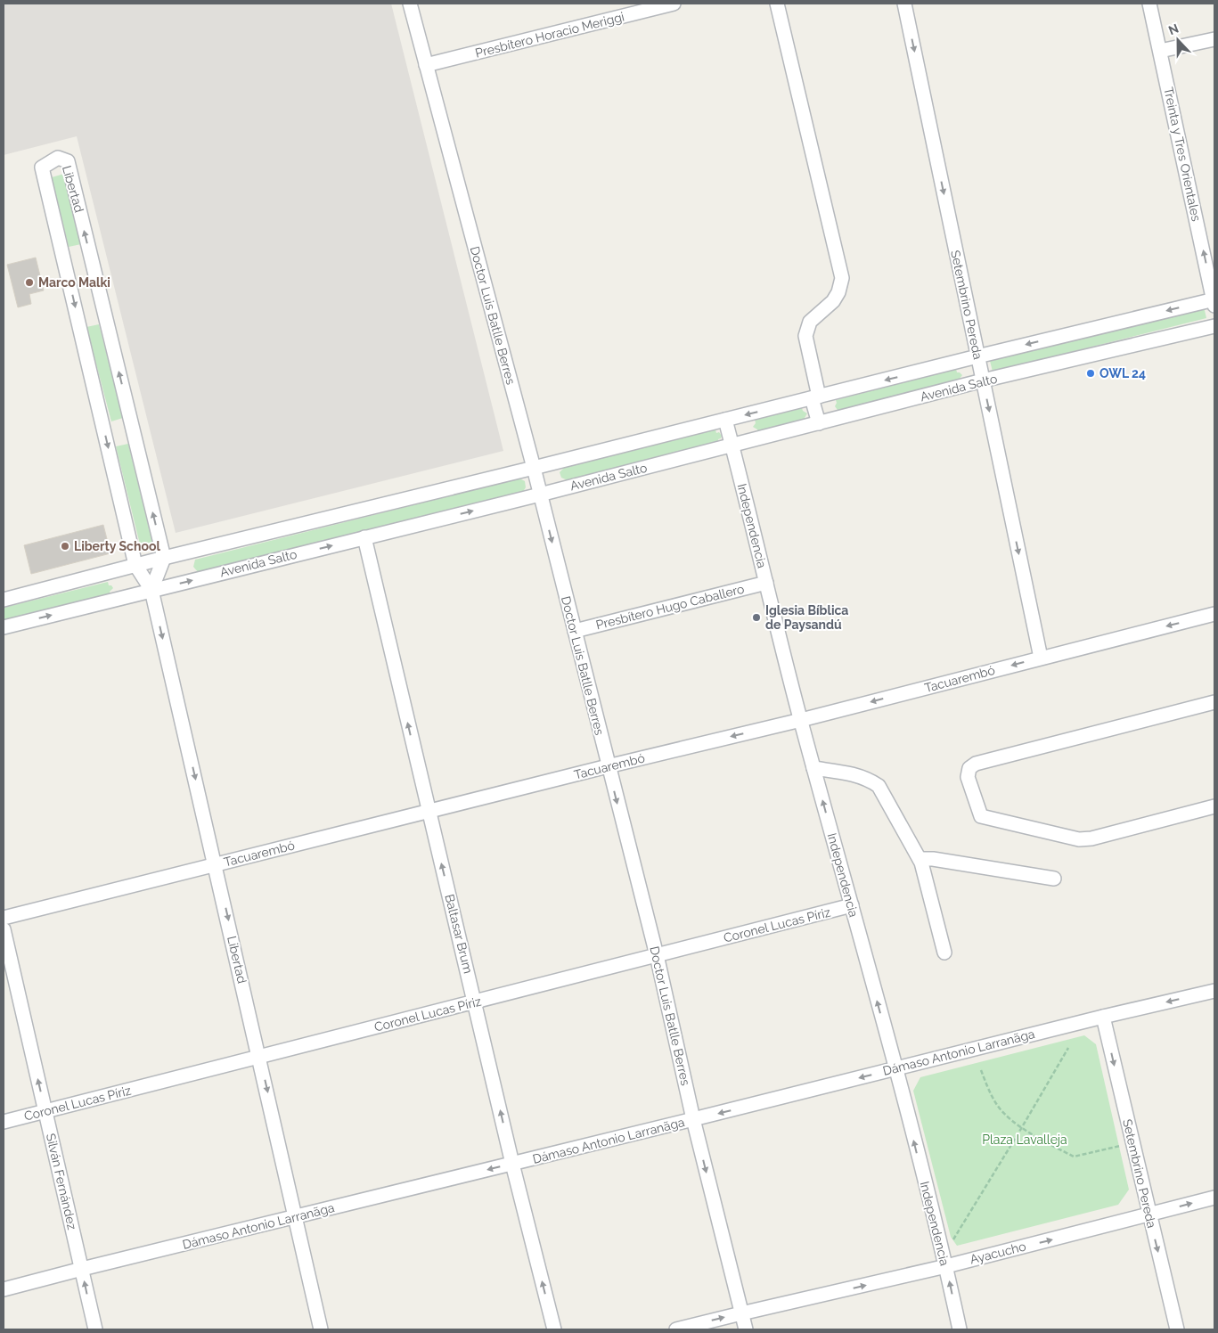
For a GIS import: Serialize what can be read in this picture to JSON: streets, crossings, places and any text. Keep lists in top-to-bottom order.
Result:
{
  "streets": {
    "street": [
      "Presbítero Horacio Meriggi",
      "Treinta y Tres Orientales",
      "Libertad",
      "Setembrino Pereda",
      "Doctor Luis Batlle Berres",
      "Avenida Salto",
      "Independencia",
      "Presbítero Hugo Caballero",
      "Tacuarembó",
      "Coronel Lucas Píriz",
      "Baltasar Brum",
      "Dámaso Antonio Larranãga",
      "Silván Fernández",
      "Ayacucho"
    ]
  },
  "crossings": [
    ["Presbítero Horacio Meriggi", "Doctor Luis Batlle Berres"],
    ["Treinta y Tres Orientales", "Avenida Salto"],
    ["Libertad", "Avenida Salto"],
    ["Libertad", "Tacuarembó"],
    ["Libertad", "Coronel Lucas Píriz"],
    ["Libertad", "Dámaso Antonio Larranãga"],
    ["Setembrino Pereda", "Avenida Salto"],
    ["Setembrino Pereda", "Tacuarembó"],
    ["Setembrino Pereda", "Dámaso Antonio Larranãga"],
    ["Setembrino Pereda", "Ayacucho"],
    ["Doctor Luis Batlle Berres", "Avenida Salto"],
    ["Doctor Luis Batlle Berres", "Presbítero Hugo Caballero"],
    ["Doctor Luis Batlle Berres", "Tacuarembó"],
    ["Doctor Luis Batlle Berres", "Coronel Lucas Píriz"],
    ["Doctor Luis Batlle Berres", "Dámaso Antonio Larranãga"],
    ["Doctor Luis Batlle Berres", "Ayacucho"],
    ["Avenida Salto", "Independencia"],
    ["Avenida Salto", "Baltasar Brum"],
    ["Independencia", "Presbítero Hugo Caballero"],
    ["Independencia", "Tacuarembó"],
    ["Independencia", "Coronel Lucas Píriz"],
    ["Independencia", "Dámaso Antonio Larranãga"],
    ["Independencia", "Ayacucho"],
    ["Tacuarembó", "Baltasar Brum"],
    ["Coronel Lucas Píriz", "Baltasar Brum"],
    ["Coronel Lucas Píriz", "Silván Fernández"],
    ["Baltasar Brum", "Dámaso Antonio Larranãga"],
    ["Dámaso Antonio Larranãga", "Silván Fernández"]
  ],
  "one_way": [
    "Treinta y Tres Orientales",
    "Setembrino Pereda",
    "Doctor Luis Batlle Berres",
    "Independencia",
    "Tacuarembó",
    "Baltasar Brum",
    "Dámaso Antonio Larranãga",
    "Silván Fernández",
    "Ayacucho"
  ],
  "parks": ["Plaza Lavalleja"],
  "places": [
    "Marco Malki",
    "OWL 24",
    "Liberty School",
    "Iglesia Bíblica de Paysandú"
  ],
  "north": "top"
}
